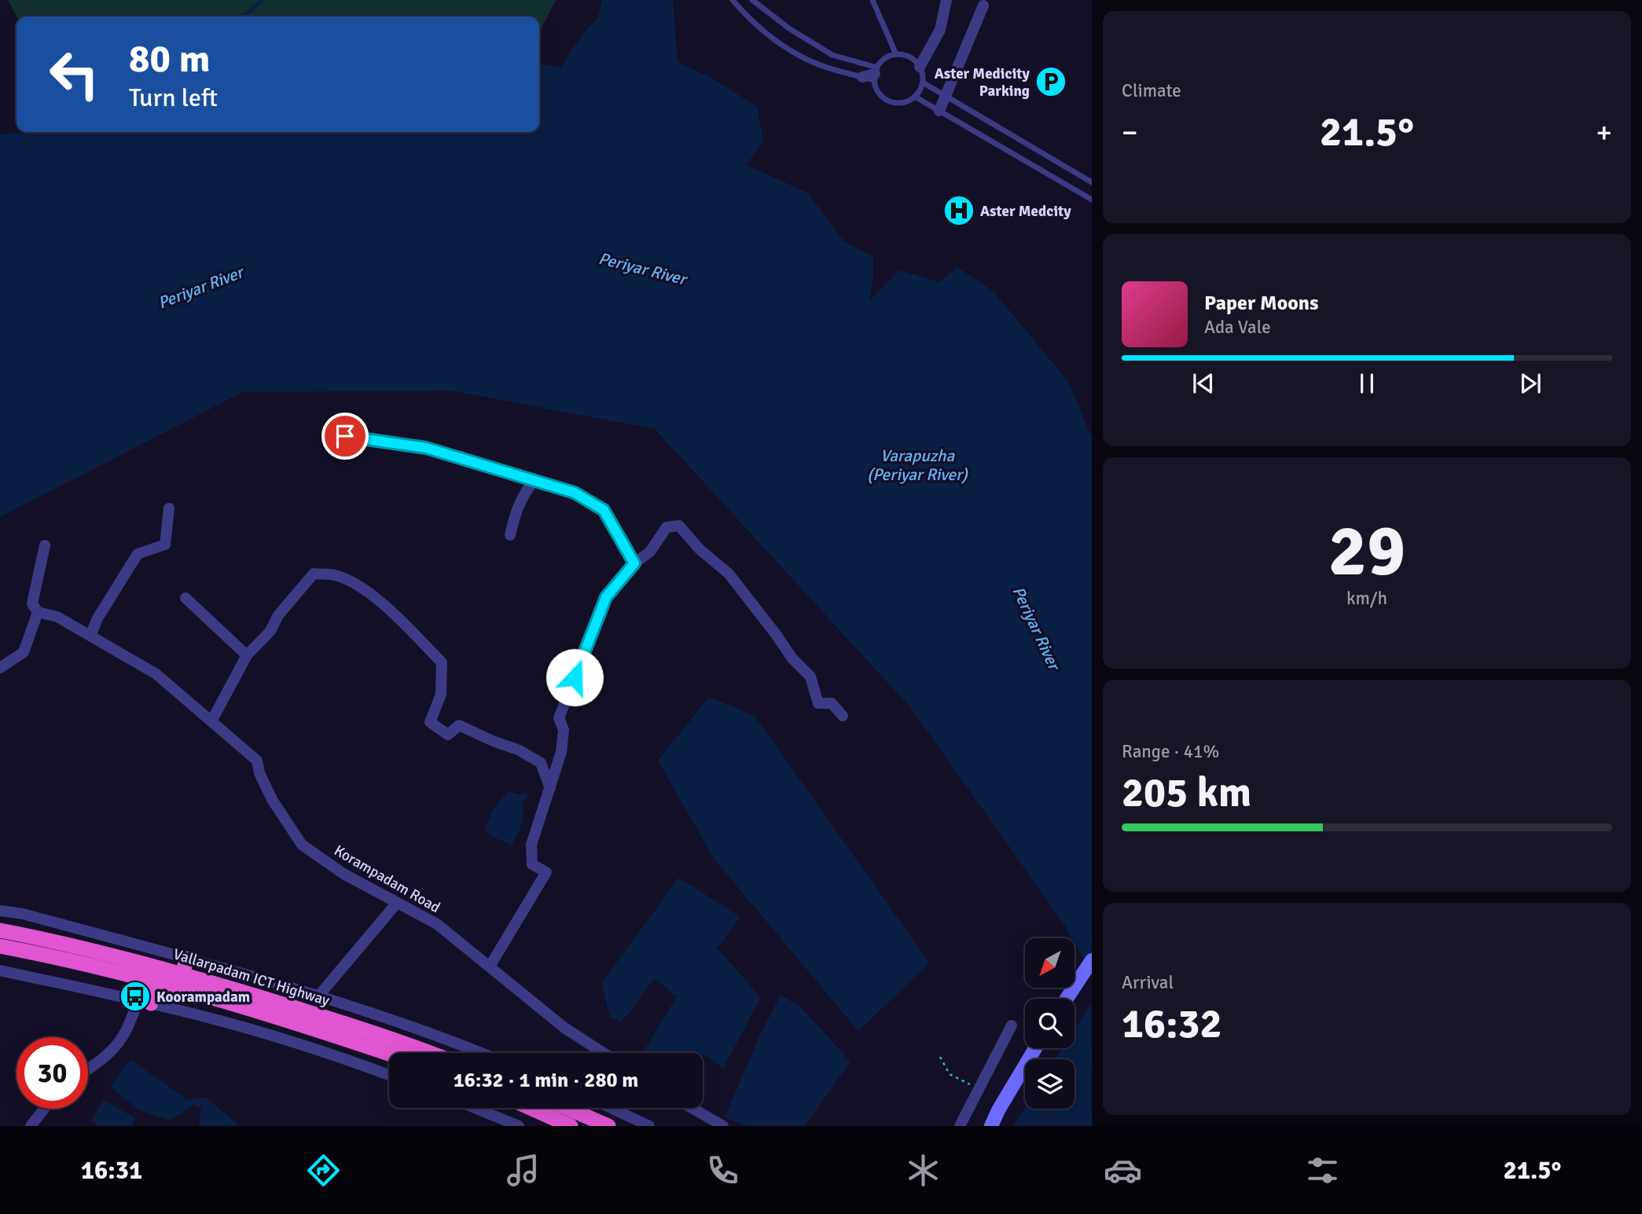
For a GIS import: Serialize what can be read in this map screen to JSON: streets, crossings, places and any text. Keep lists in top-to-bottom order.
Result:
{
  "streets": {
    "highway": ["Vallarpadam ICT Highway"],
    "street": ["Korampadam Road"]
  },
  "water": ["Periyar River", "Varapuzha (Periyar River)"],
  "places": {
    "parking": ["Aster Medicity Parking"],
    "hospital": ["Aster Medcity"],
    "bus stop": ["Koorampadam"]
  },
  "north": "bottom left",
  "page": {
    "tile": [
      "Climate",
      ["29", "km/h"],
      ["Range · 41%", "205 km"],
      ["Arrival", "16:32"]
    ],
    "turn": ["80 m", "Turn left"],
    "heat": ["−", "21.5°", "+"],
    "song": ["Paper Moons", "Ada Vale"],
    "limit": "30",
    "trip": "16:32 · 1 min · 280 m",
    "tabs": ["16:31", "21.5°"]
  }
}
